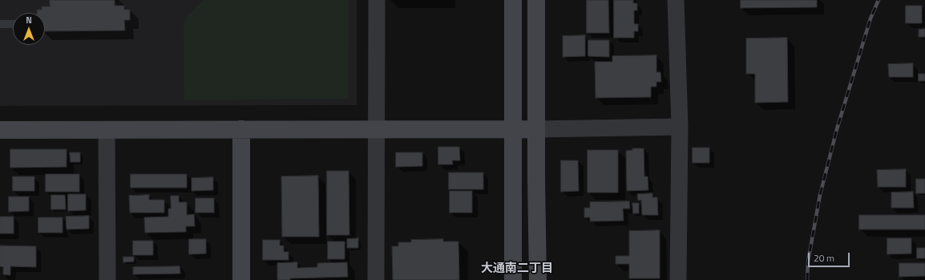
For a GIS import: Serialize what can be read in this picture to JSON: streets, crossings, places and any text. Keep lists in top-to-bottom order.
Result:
{
  "districts": ["大通南二丁目"],
  "scale_bar": "20 m",
  "north": "top"
}
